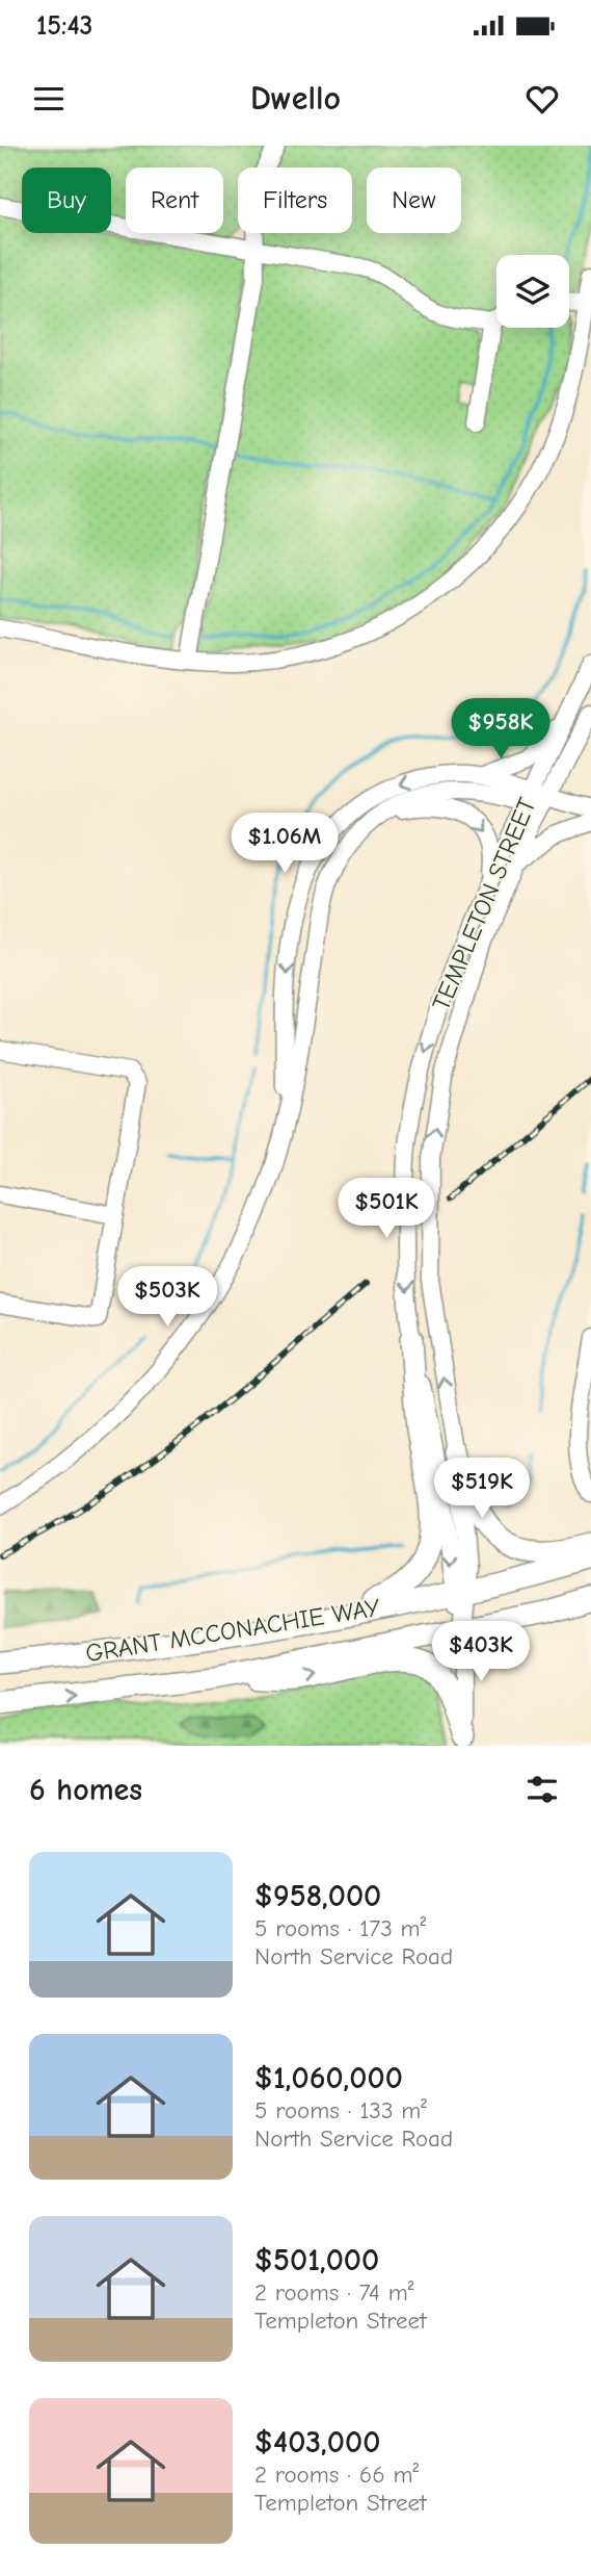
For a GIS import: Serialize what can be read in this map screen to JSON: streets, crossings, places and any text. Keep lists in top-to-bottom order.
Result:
{
  "streets": {
    "main road": ["GRANT MCCONACHIE WAY"],
    "street": ["TEMPLETON STREET"]
  },
  "crossings": [
    ["TEMPLETON STREET", "GRANT MCCONACHIE WAY"]
  ],
  "page": {
    "status": "15:43",
    "header": "Dwello",
    "chip": [
      "Buy",
      "Rent",
      "Filters",
      "New"
    ],
    "price": [
      "$958K",
      "$1.06M",
      "$501K",
      "$503K",
      "$519K",
      "$403K"
    ],
    "heading": "6 homes",
    "list": [
      {
        "name": "$958,000",
        "note": "5 rooms · 173 m² · North Service Road"
      },
      {
        "name": "$1,060,000",
        "note": "5 rooms · 133 m² · North Service Road"
      },
      {
        "name": "$501,000",
        "note": "2 rooms · 74 m² · Templeton Street"
      },
      {
        "name": "$403,000",
        "note": "2 rooms · 66 m² · Templeton Street"
      }
    ]
  }
}
